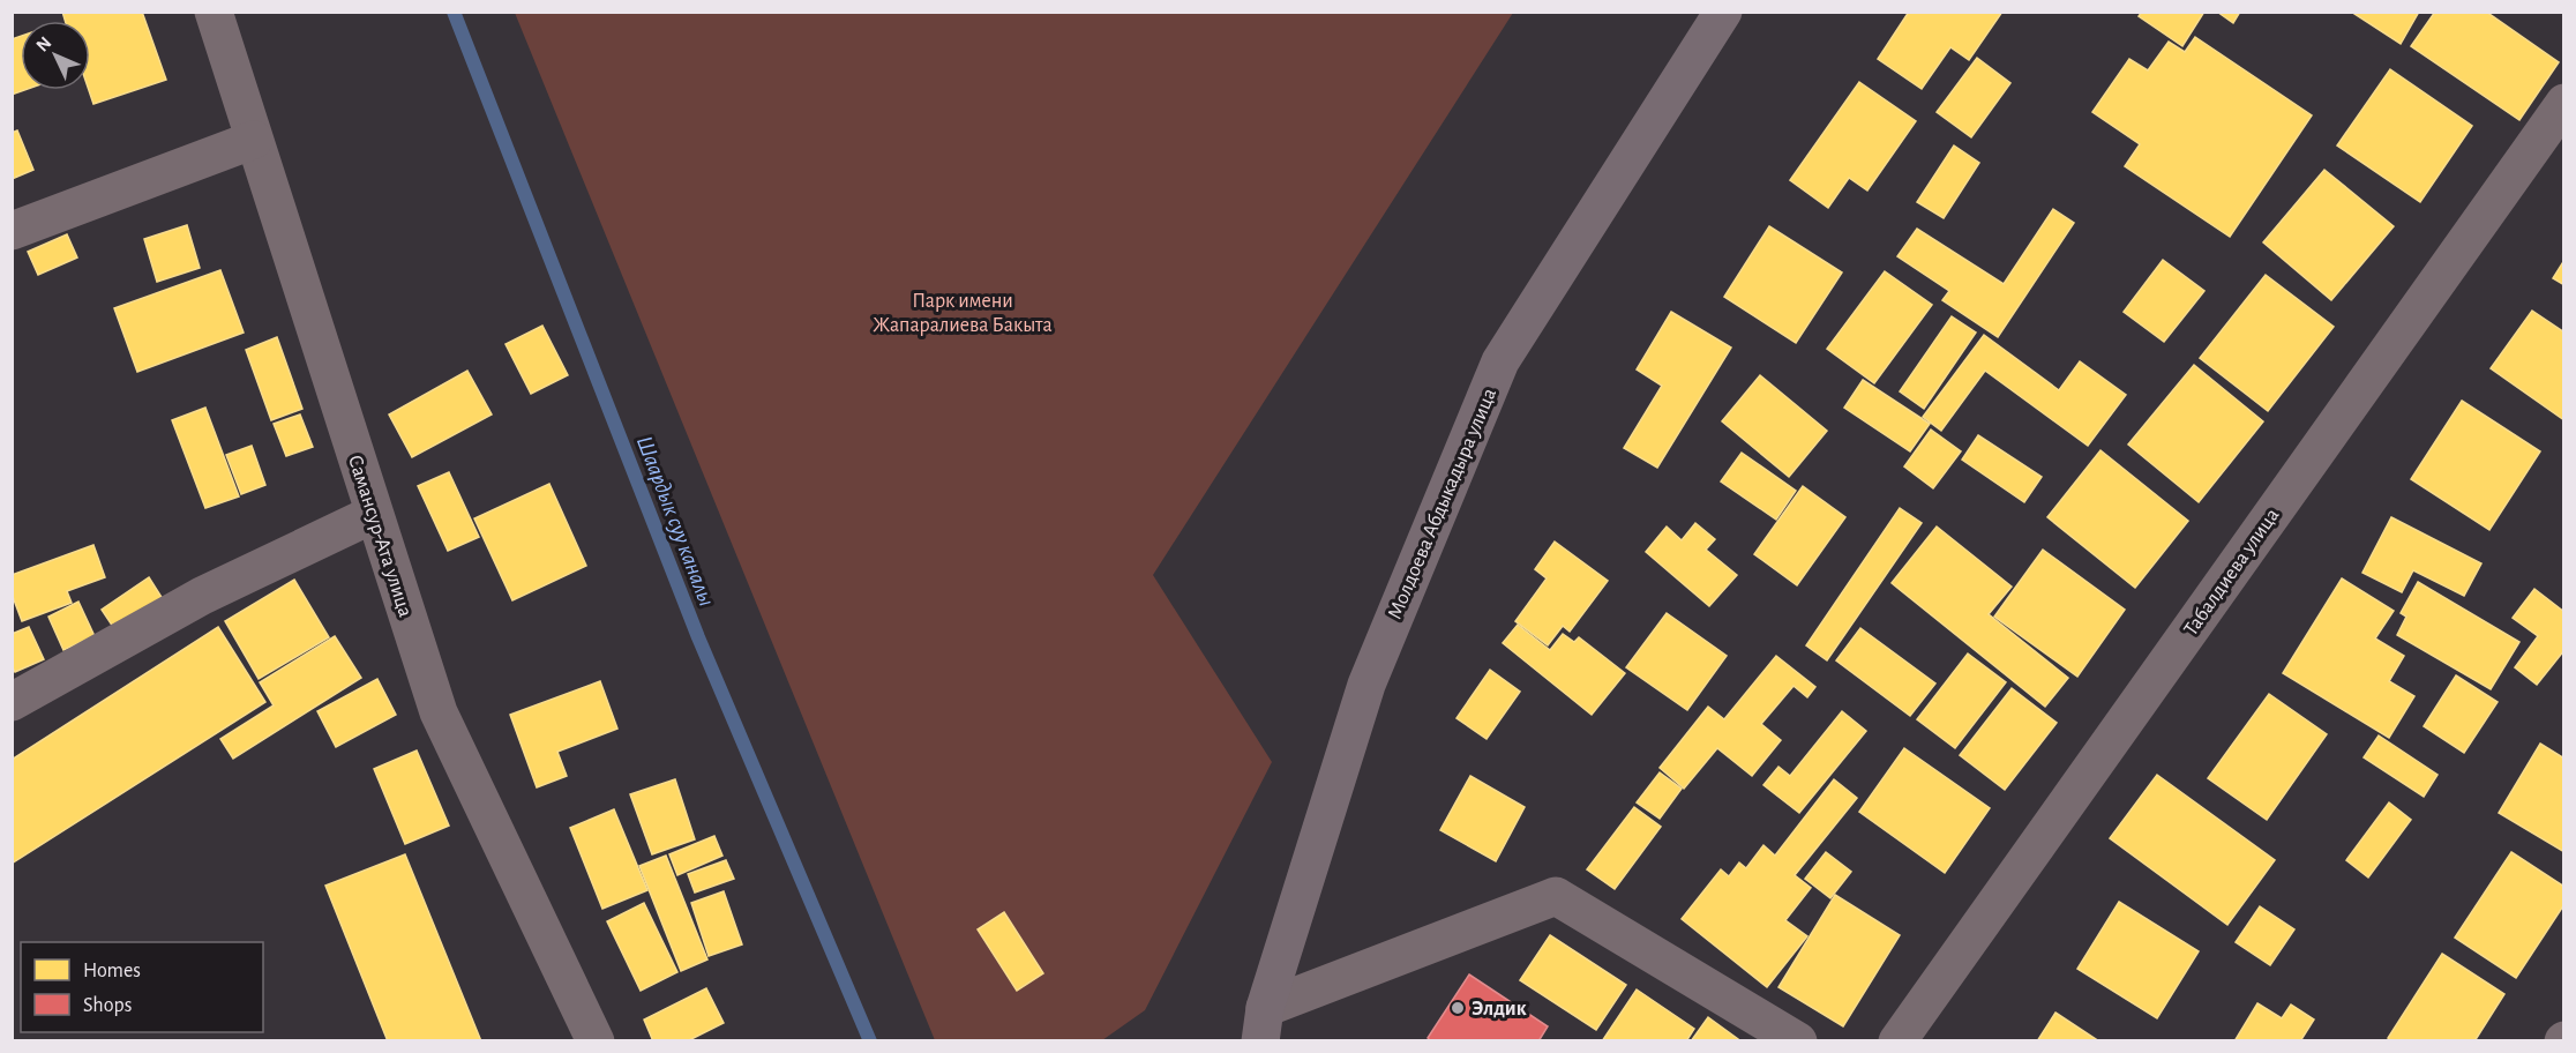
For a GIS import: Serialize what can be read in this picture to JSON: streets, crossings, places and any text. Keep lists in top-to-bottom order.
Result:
{
  "streets": {
    "main road": ["Молдоева Абдыкадыра улица"],
    "street": ["Самансур-Ата улица", "Табалдиева улица"]
  },
  "water": ["Шаардык суу каналы"],
  "parks": ["Парк имени Жапаралиева Бакыта"],
  "places": ["Элдик"],
  "legend": ["Homes", "Shops"],
  "north": "top left"
}
